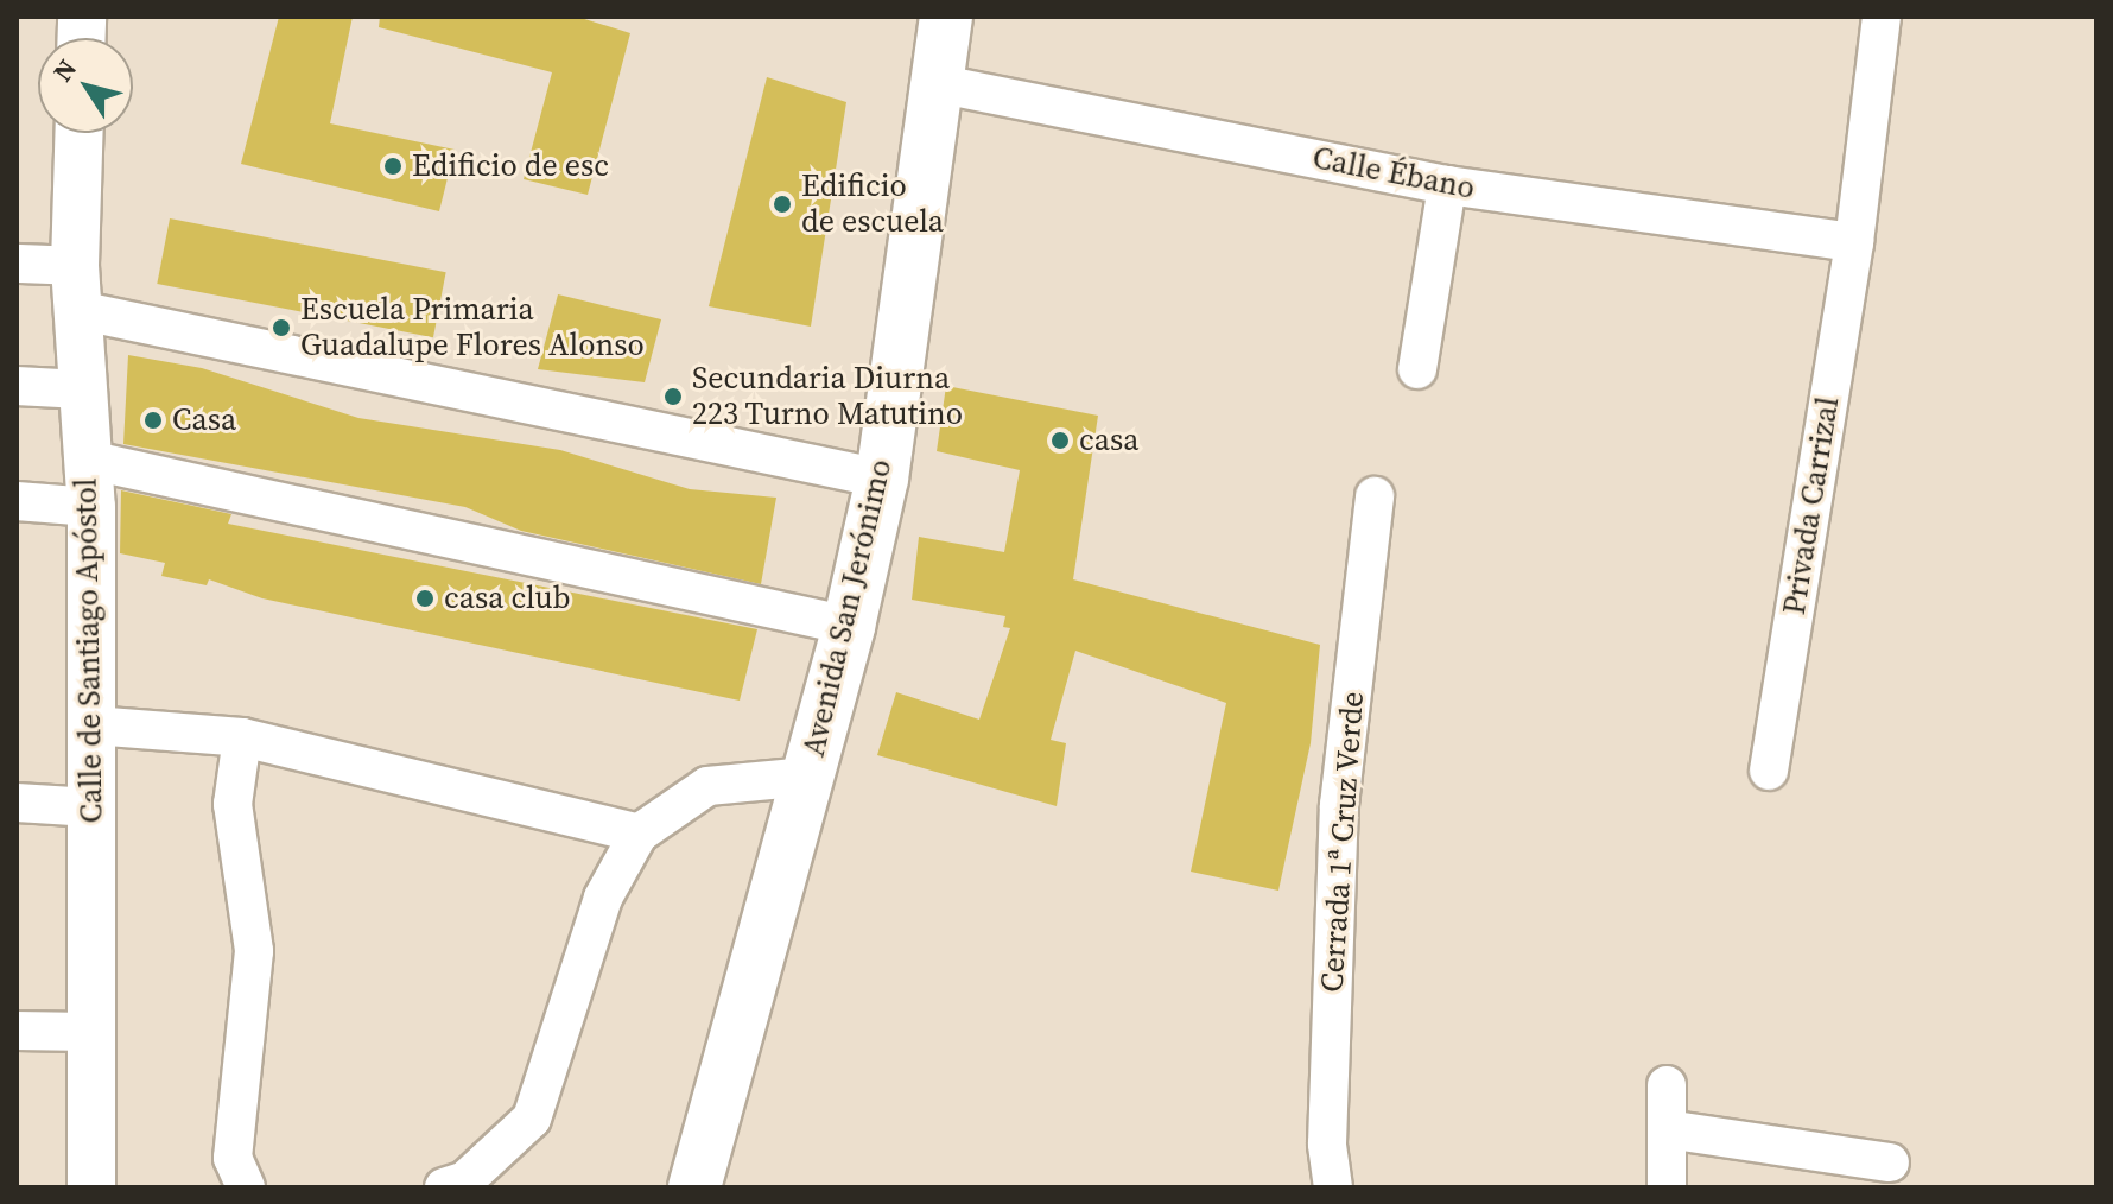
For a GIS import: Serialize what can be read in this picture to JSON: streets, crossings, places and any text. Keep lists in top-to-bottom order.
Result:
{
  "streets": {
    "main road": ["Avenida San Jerónimo"],
    "street": [
      "Calle Ébano",
      "Privada Carrizal",
      "Calle de Santiago Apóstol",
      "Cerrada 1ª Cruz Verde"
    ]
  },
  "crossings": [
    ["Calle Ébano", "Privada Carrizal"],
    ["Calle Ébano", "Avenida San Jerónimo"]
  ],
  "places": [
    "Edificio de esc",
    "Edificio de escuela",
    "Escuela Primaria Guadalupe Flores Alonso",
    "Secundaria Diurna 223 Turno Matutino",
    "Casa",
    "casa",
    "casa club"
  ],
  "north": "top left"
}
